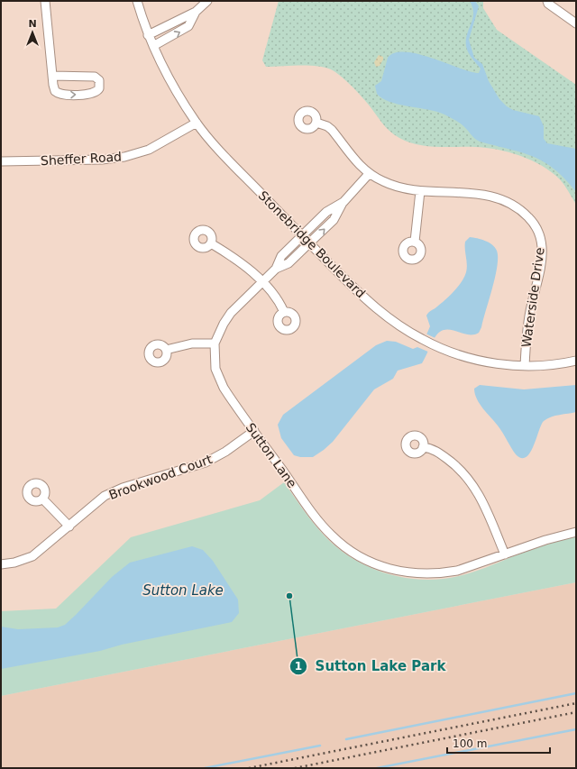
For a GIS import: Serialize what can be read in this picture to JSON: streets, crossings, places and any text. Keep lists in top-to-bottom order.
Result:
{
  "streets": {
    "street": [
      "Sheffer Road",
      "Stonebridge Boulevard",
      "Waterside Drive",
      "Sutton Lane",
      "Brookwood Court"
    ]
  },
  "crossings": [
    ["Sheffer Road", "Stonebridge Boulevard"],
    ["Stonebridge Boulevard", "Waterside Drive"],
    ["Stonebridge Boulevard", "Sutton Lane"],
    ["Waterside Drive", "Sutton Lane"],
    ["Sutton Lane", "Brookwood Court"]
  ],
  "water": ["Sutton Lake"],
  "places": ["Sutton Lake Park"],
  "scale_bar": "100 m",
  "north": "top"
}
